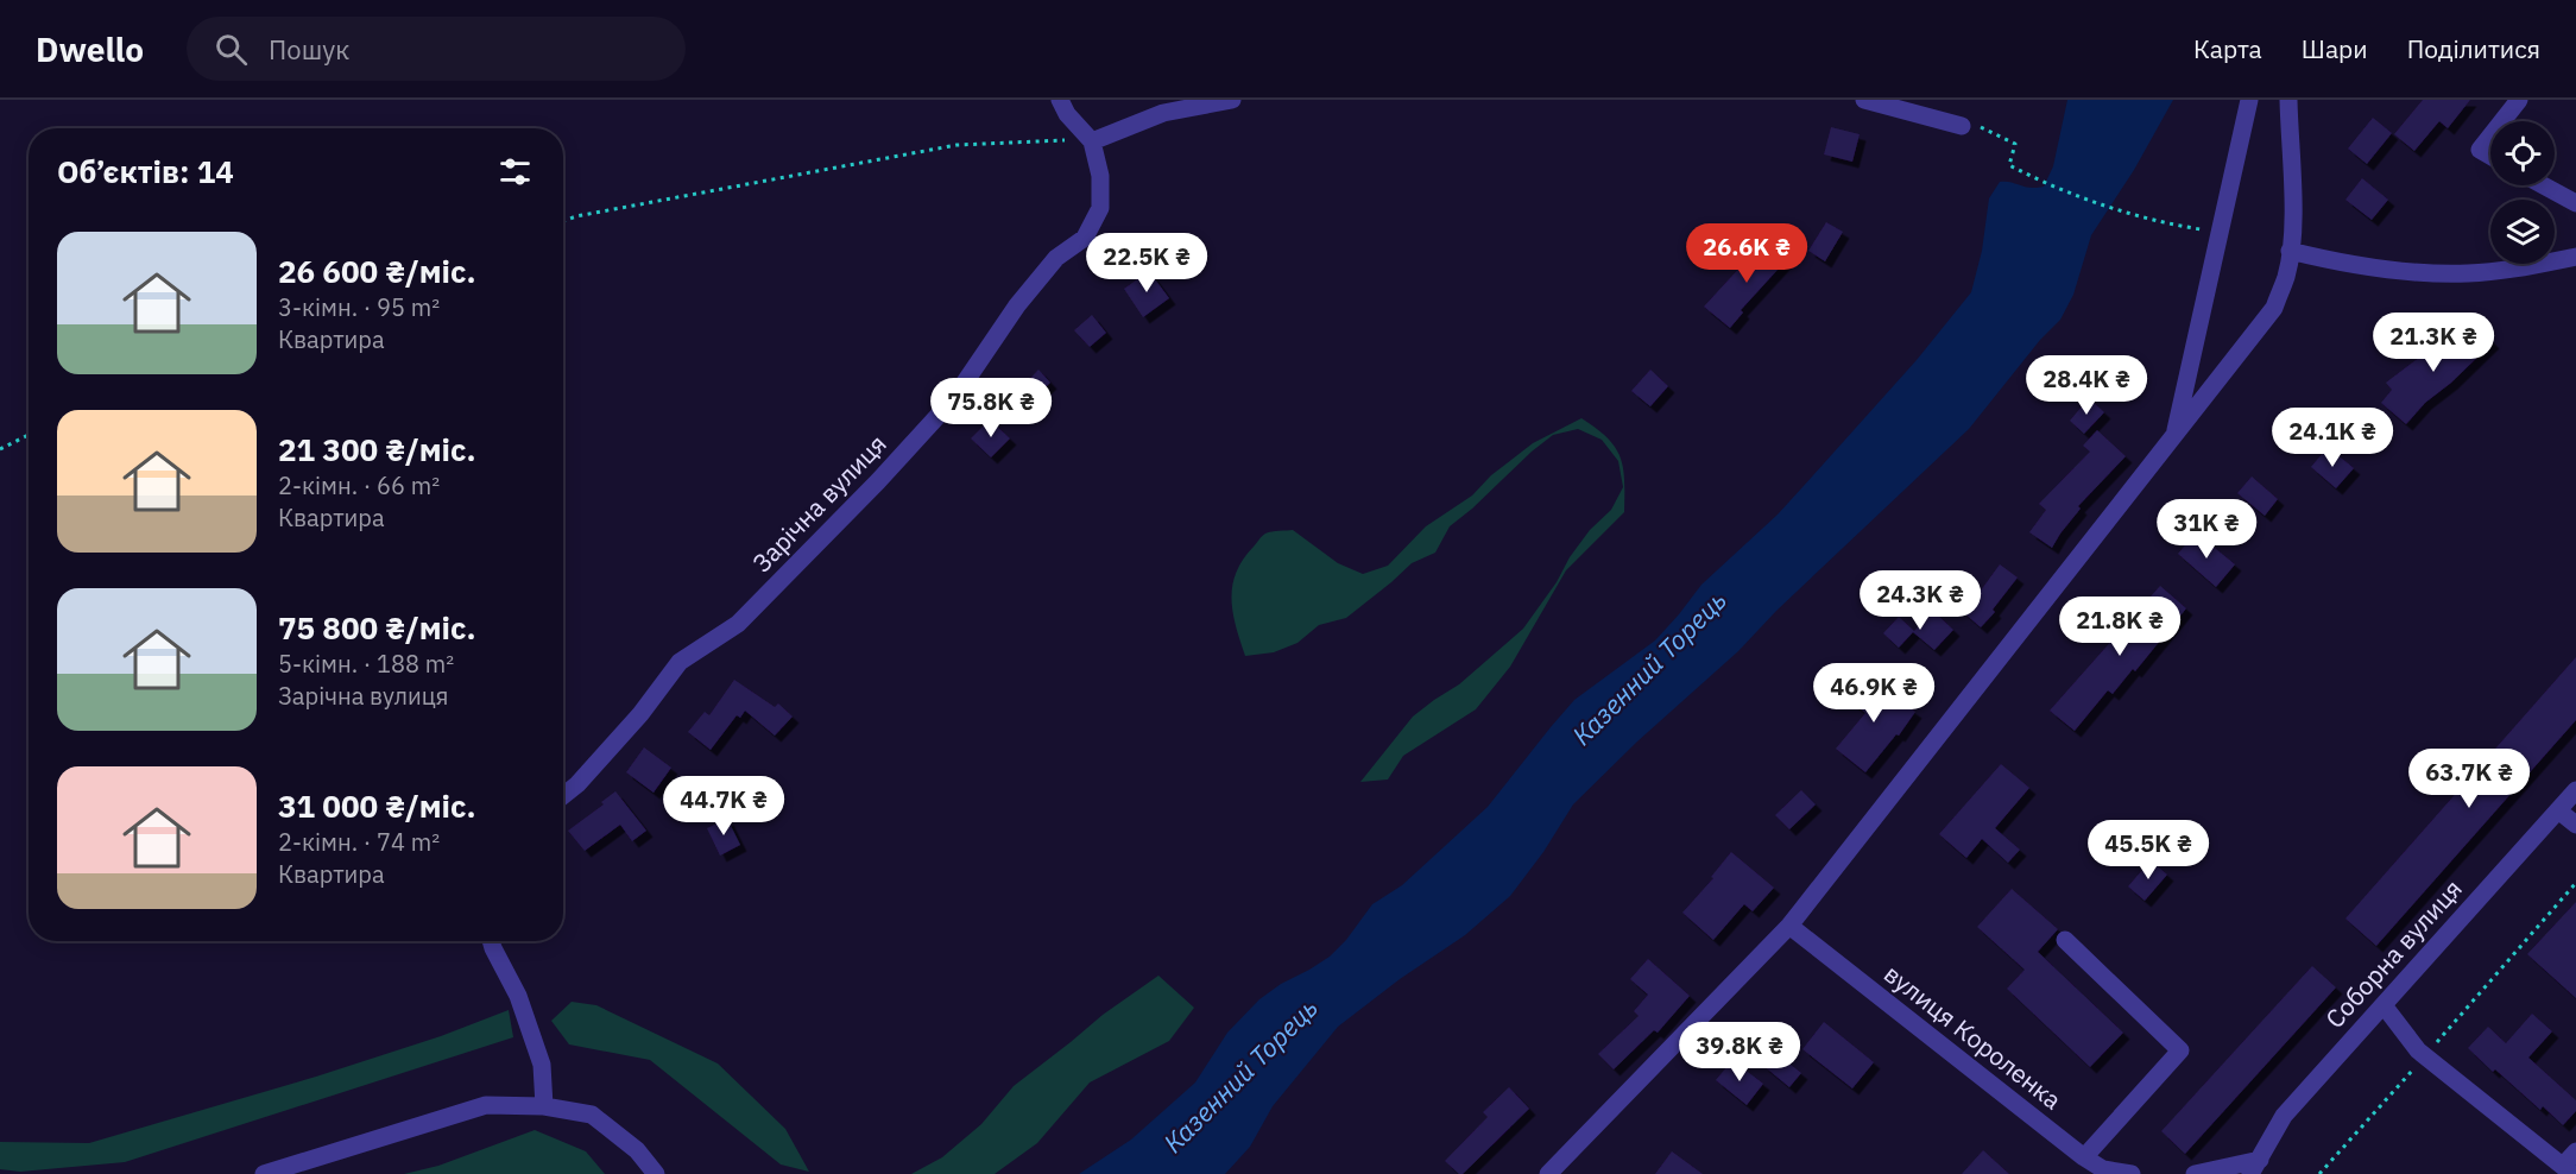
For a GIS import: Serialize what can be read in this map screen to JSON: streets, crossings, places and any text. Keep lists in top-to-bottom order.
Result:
{
  "streets": {
    "street": ["Зарічна вулиця", "Соборна вулиця", "вулиця Короленка"]
  },
  "water": ["Казенний Торець"],
  "page": {
    "header": "Dwello",
    "search": "Пошук",
    "nav": ["Карта", "Шари", "Поділитися"],
    "heading": "Об’єктів: 14",
    "list": [
      {
        "name": "26 600 ₴/міс.",
        "note": "3-кімн. · 95 m² · Квартира"
      },
      {
        "name": "21 300 ₴/міс.",
        "note": "2-кімн. · 66 m² · Квартира"
      },
      {
        "name": "75 800 ₴/міс.",
        "note": "5-кімн. · 188 m² · Зарічна вулиця"
      },
      {
        "name": "31 000 ₴/міс.",
        "note": "2-кімн. · 74 m² · Квартира"
      }
    ],
    "price": [
      "26.6K ₴",
      "22.5K ₴",
      "21.3K ₴",
      "28.4K ₴",
      "75.8K ₴",
      "24.1K ₴",
      "31K ₴",
      "24.3K ₴",
      "21.8K ₴",
      "46.9K ₴",
      "63.7K ₴",
      "44.7K ₴",
      "45.5K ₴",
      "39.8K ₴"
    ]
  }
}
